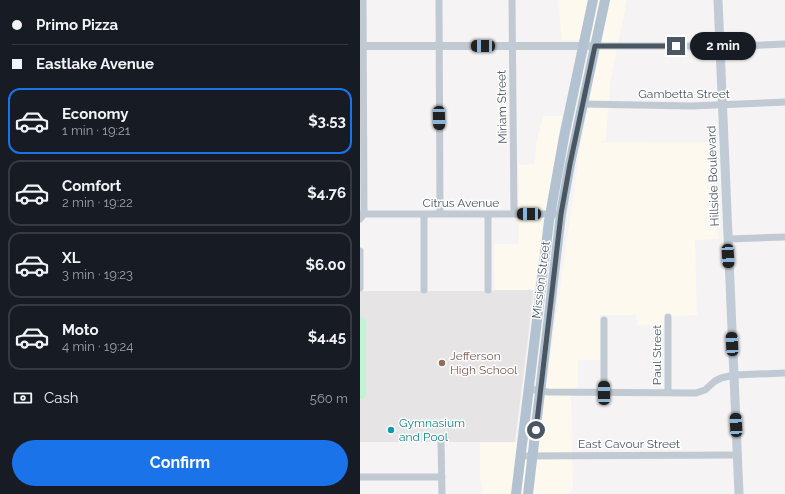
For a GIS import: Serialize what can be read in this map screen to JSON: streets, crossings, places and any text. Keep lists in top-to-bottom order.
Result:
{
  "streets": {
    "main road": ["Hillside Boulevard", "Mission Street"],
    "street": [
      "Gambetta Street",
      "Miriam Street",
      "Citrus Avenue",
      "Paul Street",
      "East Cavour Street"
    ]
  },
  "crossings": [
    ["Gambetta Street", "Hillside Boulevard"],
    ["Gambetta Street", "Mission Street"],
    ["Miriam Street", "Citrus Avenue"],
    ["Hillside Boulevard", "East Cavour Street"],
    ["Citrus Avenue", "Mission Street"],
    ["Mission Street", "East Cavour Street"]
  ],
  "places": ["Jefferson High School", "Gymnasium and Pool"],
  "page": {
    "banner": ["Primo Pizza", "Eastlake Avenue"],
    "bubble": "2 min",
    "list": [
      {
        "name": "Economy",
        "note": "1 min · 19:21",
        "value": "$3.53"
      },
      {
        "name": "Comfort",
        "note": "2 min · 19:22",
        "value": "$4.76"
      },
      {
        "name": "XL",
        "note": "3 min · 19:23",
        "value": "$6.00"
      },
      {
        "name": "Moto",
        "note": "4 min · 19:24",
        "value": "$4.45"
      }
    ],
    "pay": ["Cash", "560 m"],
    "buttons": "Confirm"
  }
}
